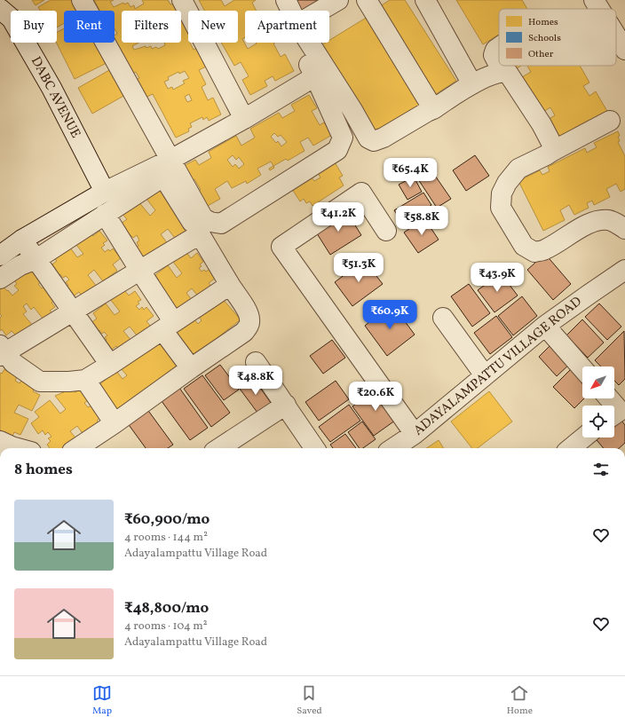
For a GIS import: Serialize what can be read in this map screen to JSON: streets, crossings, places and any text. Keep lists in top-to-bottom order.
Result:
{
  "streets": {
    "street": ["DABC AVENUE", "ADAYALAMPATTU VILLAGE ROAD"]
  },
  "legend": ["Homes", "Schools", "Other"],
  "north": "bottom left",
  "page": {
    "chip": [
      "Buy",
      "Rent",
      "Filters",
      "New",
      "Apartment"
    ],
    "price": [
      "₹65.4K",
      "₹41.2K",
      "₹58.8K",
      "₹51.3K",
      "₹43.9K",
      "₹60.9K",
      "₹48.8K",
      "₹20.6K"
    ],
    "heading": "8 homes",
    "list": [
      {
        "name": "₹60,900/mo",
        "note": "4 rooms · 144 m² · Adayalampattu Village Road"
      },
      {
        "name": "₹48,800/mo",
        "note": "4 rooms · 104 m² · Adayalampattu Village Road"
      }
    ],
    "tabs": ["Map", "Saved", "Home"]
  }
}
